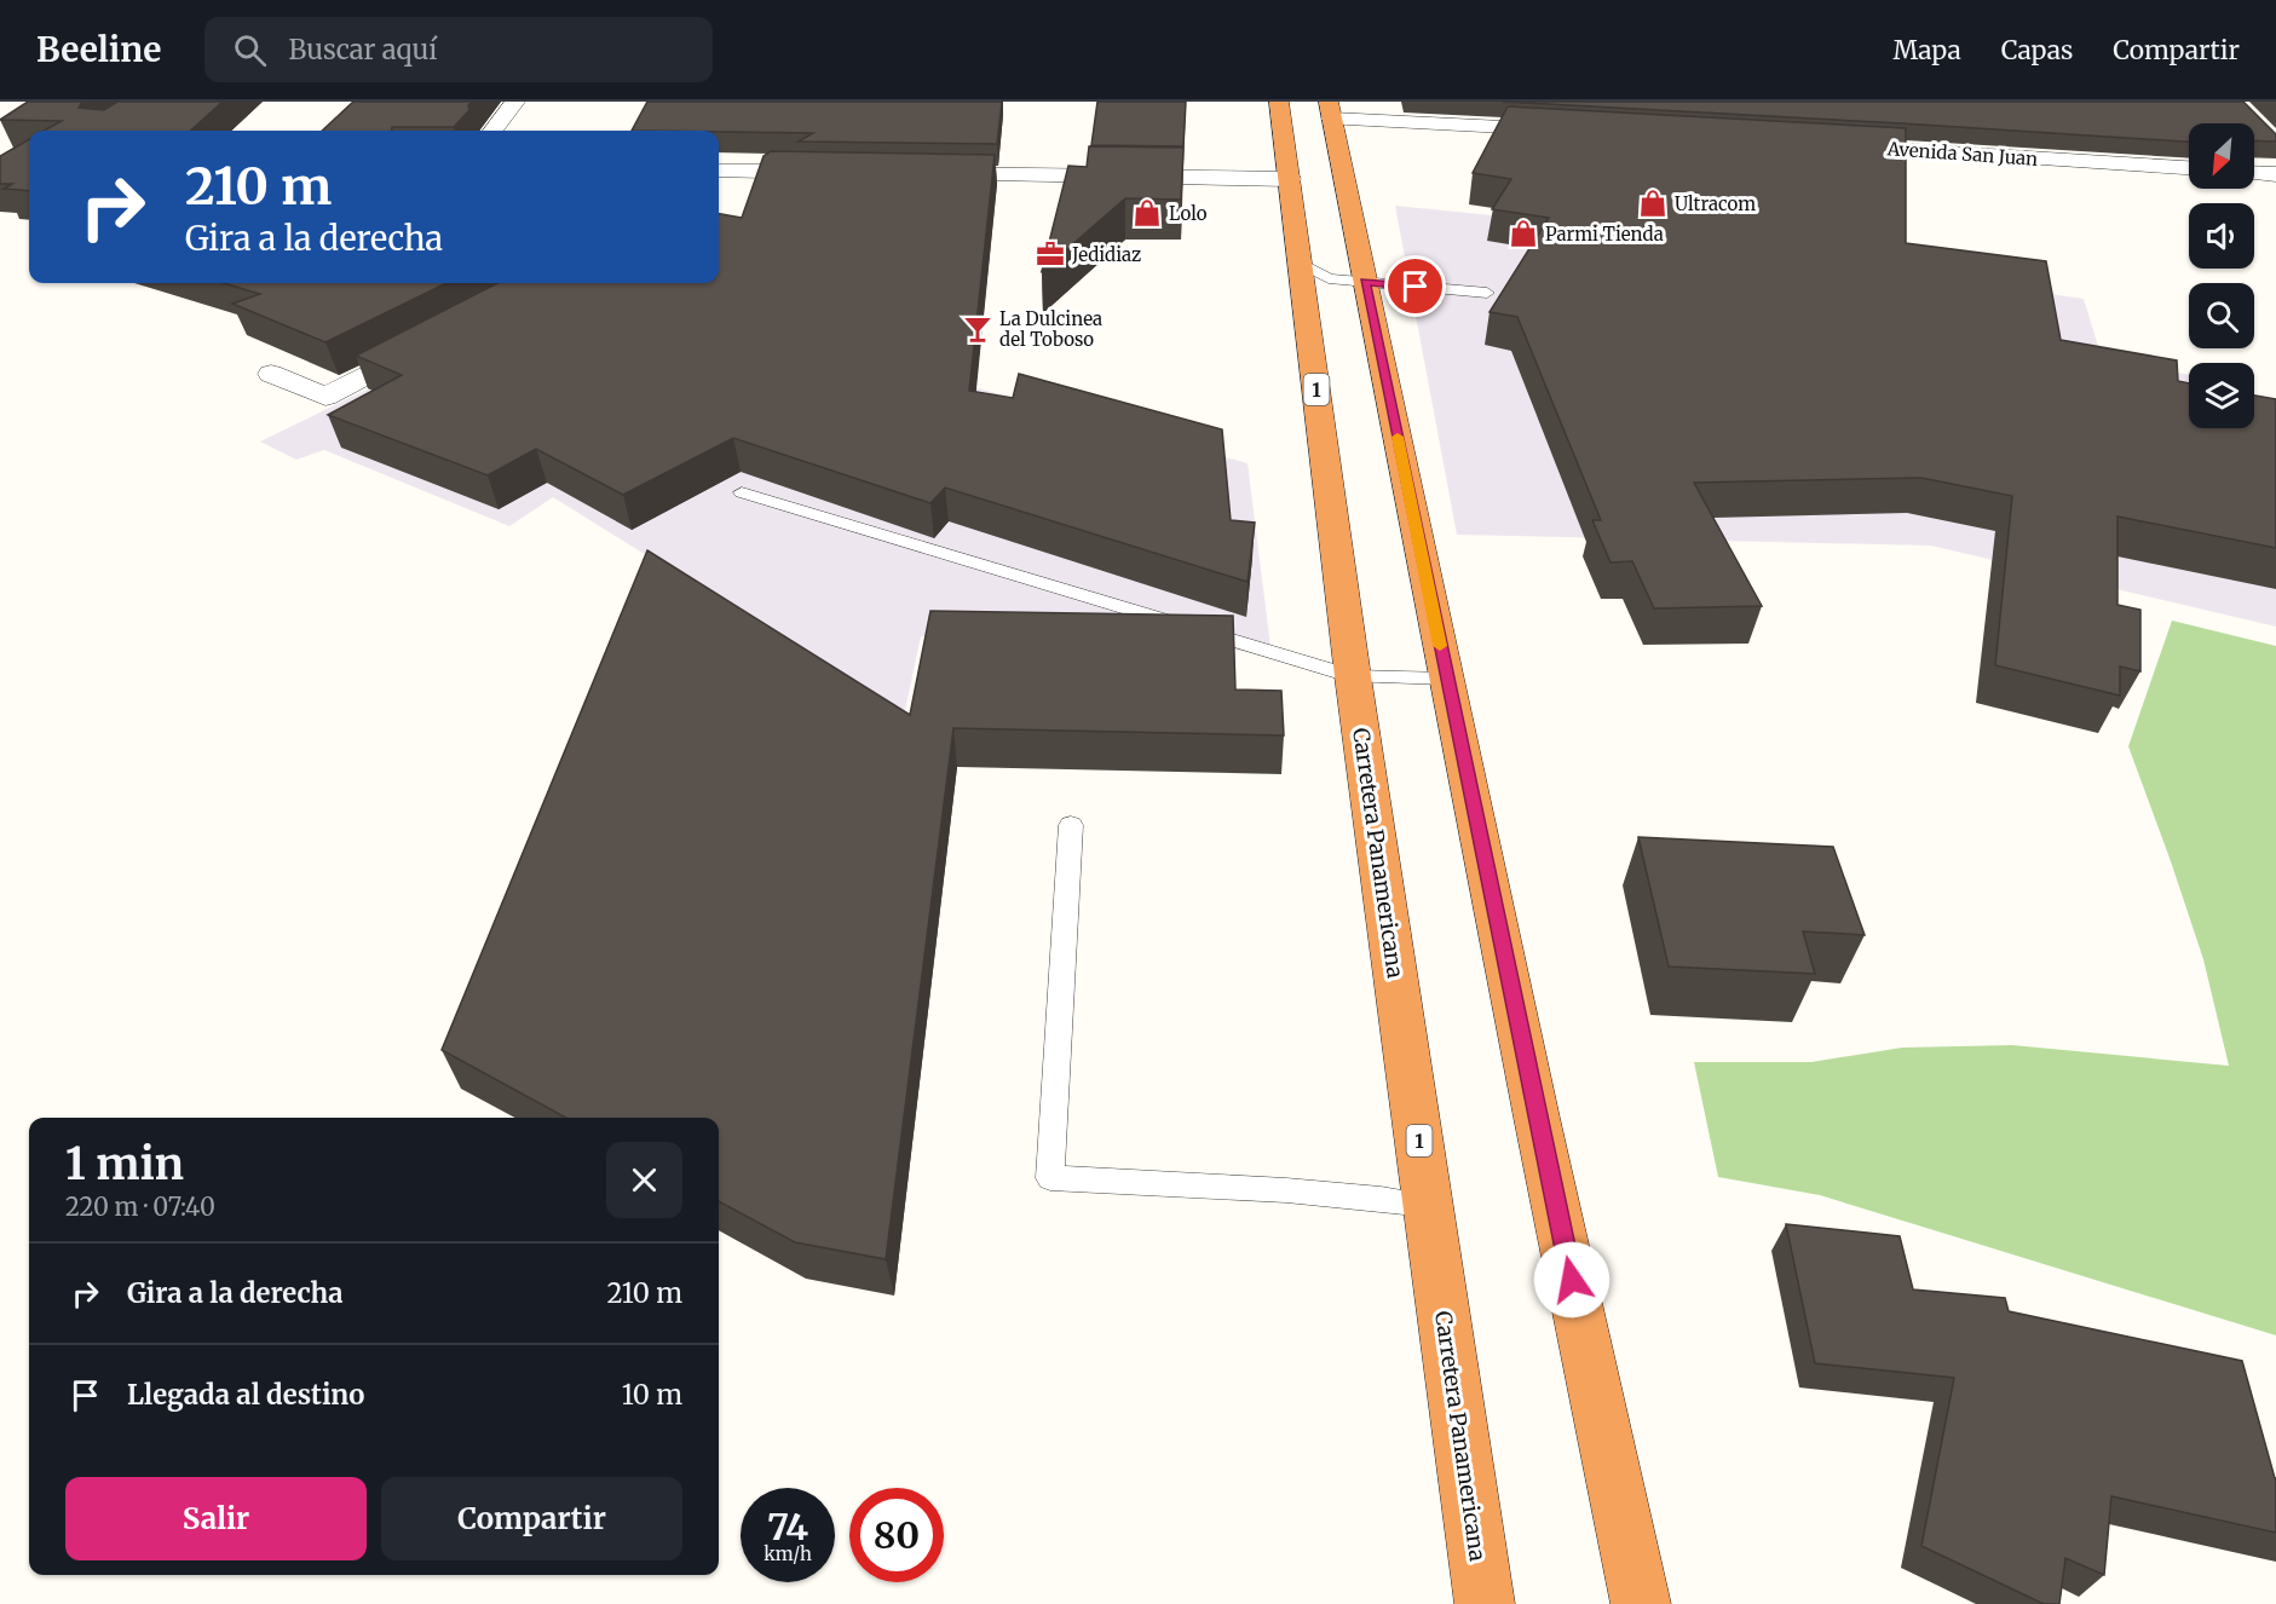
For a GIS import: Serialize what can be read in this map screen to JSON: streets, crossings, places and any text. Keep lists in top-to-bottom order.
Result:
{
  "streets": {
    "highway": ["1", "Carretera Panamericana"],
    "street": ["Avenida San Juan"]
  },
  "places": {
    "shop": ["Ultracom", "Lolo", "Parmi Tienda"],
    "office": ["Jedidiaz"],
    "bar": ["La Dulcinea del Toboso"]
  },
  "north": "bottom left",
  "page": {
    "header": "Beeline",
    "search": "Buscar aquí",
    "nav": ["Mapa", "Capas", "Compartir"],
    "turn": ["210 m", "Gira a la derecha"],
    "heading": ["1 min", "220 m · 07:40"],
    "list": [
      {
        "name": "Gira a la derecha",
        "value": "210 m"
      },
      {
        "name": "Llegada al destino",
        "value": "10 m"
      }
    ],
    "buttons": ["Salir", "Compartir"],
    "speed": "74 km/h",
    "limit": "80"
  }
}
